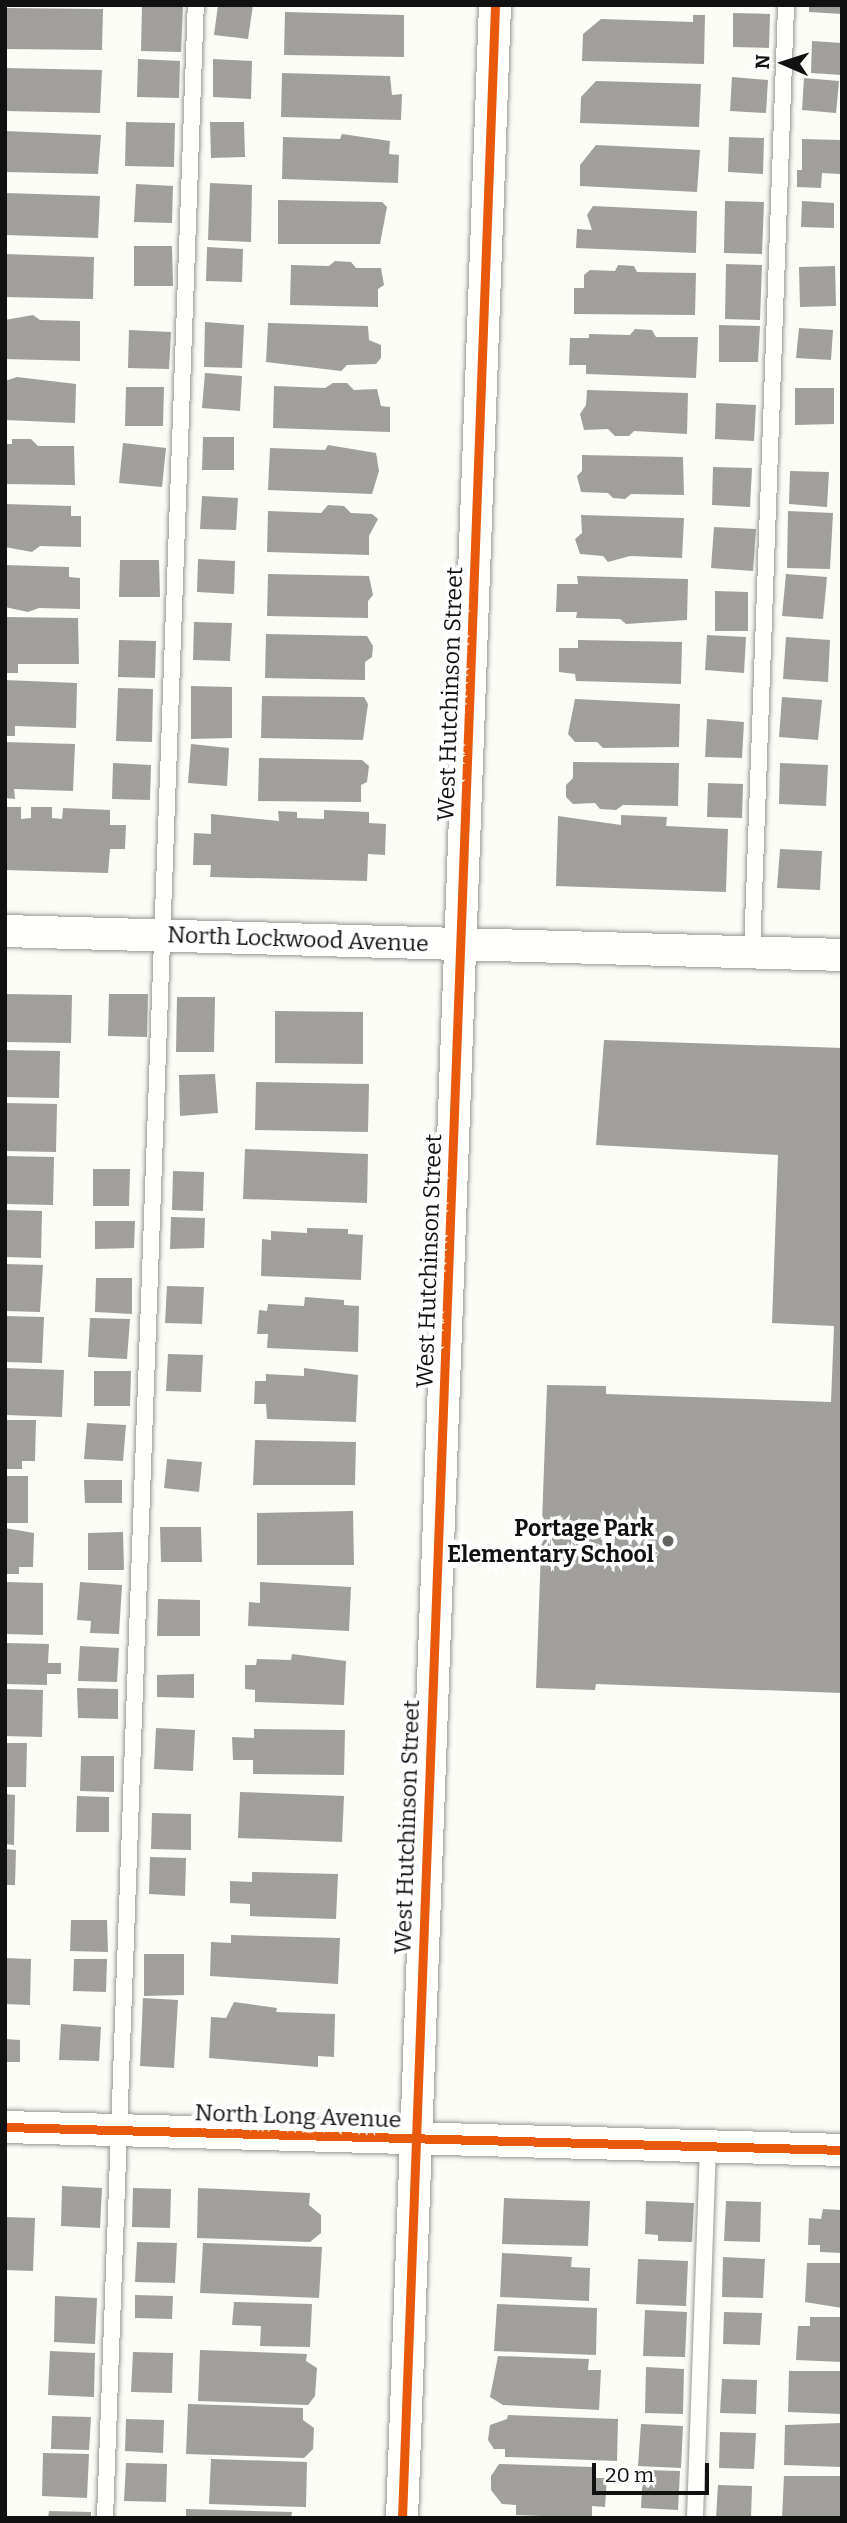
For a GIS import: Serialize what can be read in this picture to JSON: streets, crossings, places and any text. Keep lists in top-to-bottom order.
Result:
{
  "streets": {
    "street": ["West Hutchinson Street", "North Lockwood Avenue", "North Long Avenue"]
  },
  "crossings": [
    ["West Hutchinson Street", "North Lockwood Avenue"],
    ["West Hutchinson Street", "North Long Avenue"]
  ],
  "places": ["Portage Park Elementary School"],
  "scale_bar": "20 m",
  "north": "left"
}
